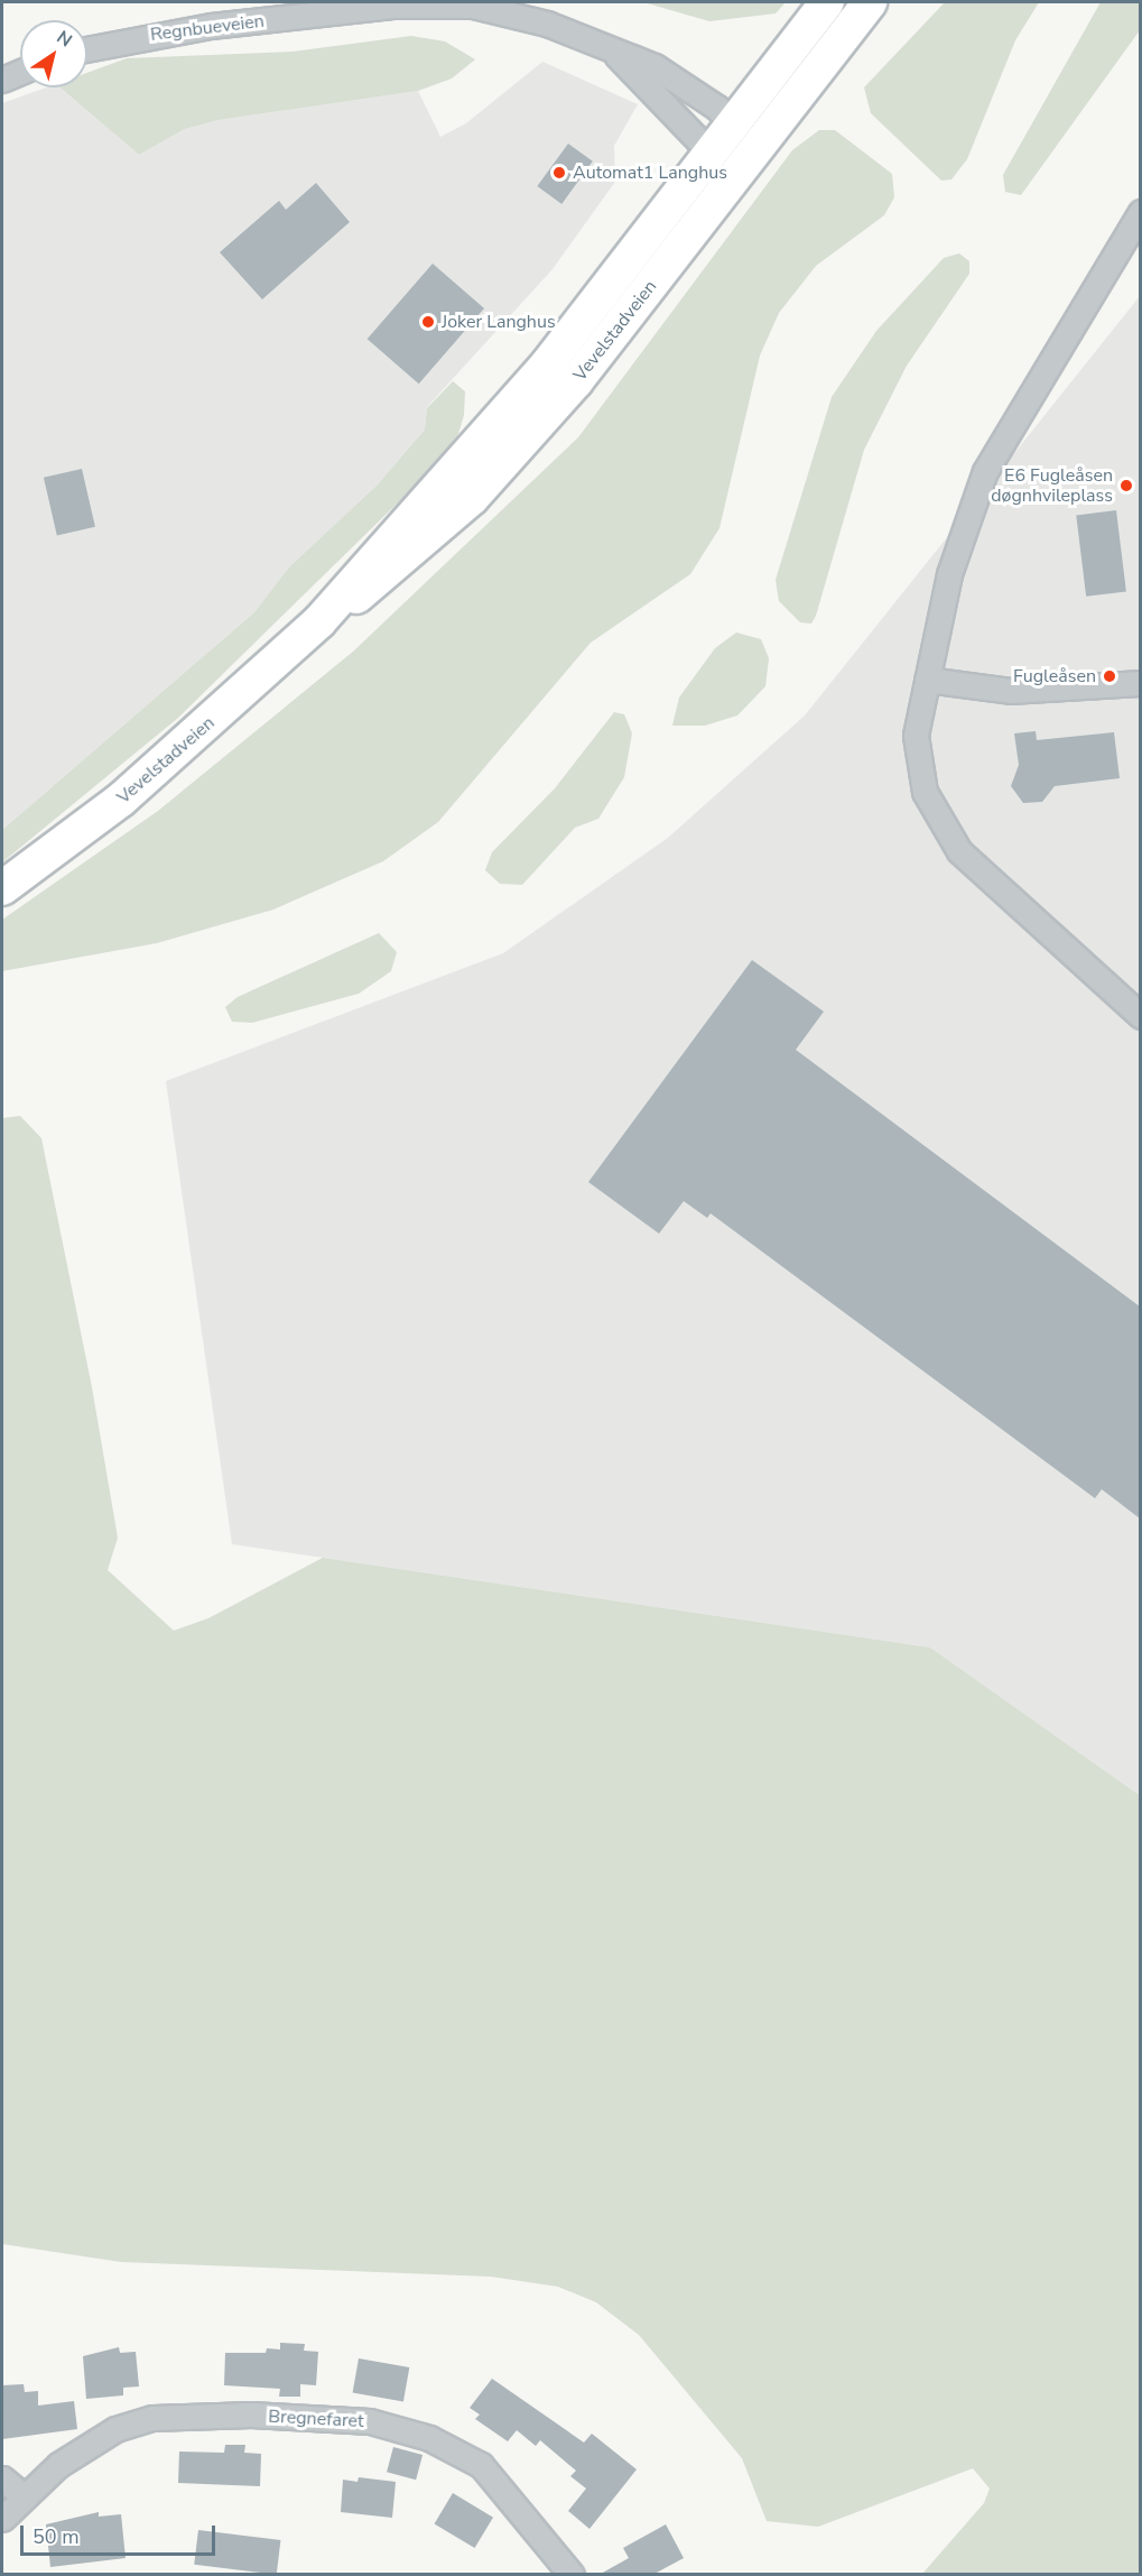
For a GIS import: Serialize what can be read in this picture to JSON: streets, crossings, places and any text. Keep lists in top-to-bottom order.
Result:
{
  "streets": {
    "main road": ["Vevelstadveien"],
    "street": ["Regnbueveien", "Bregnefaret"]
  },
  "crossings": [
    ["Regnbueveien", "Vevelstadveien"]
  ],
  "places": [
    "Automat1 Langhus",
    "Joker Langhus",
    "E6 Fugleåsen døgnhvileplass",
    "Fugleåsen"
  ],
  "scale_bar": "50 m",
  "north": "top right"
}
